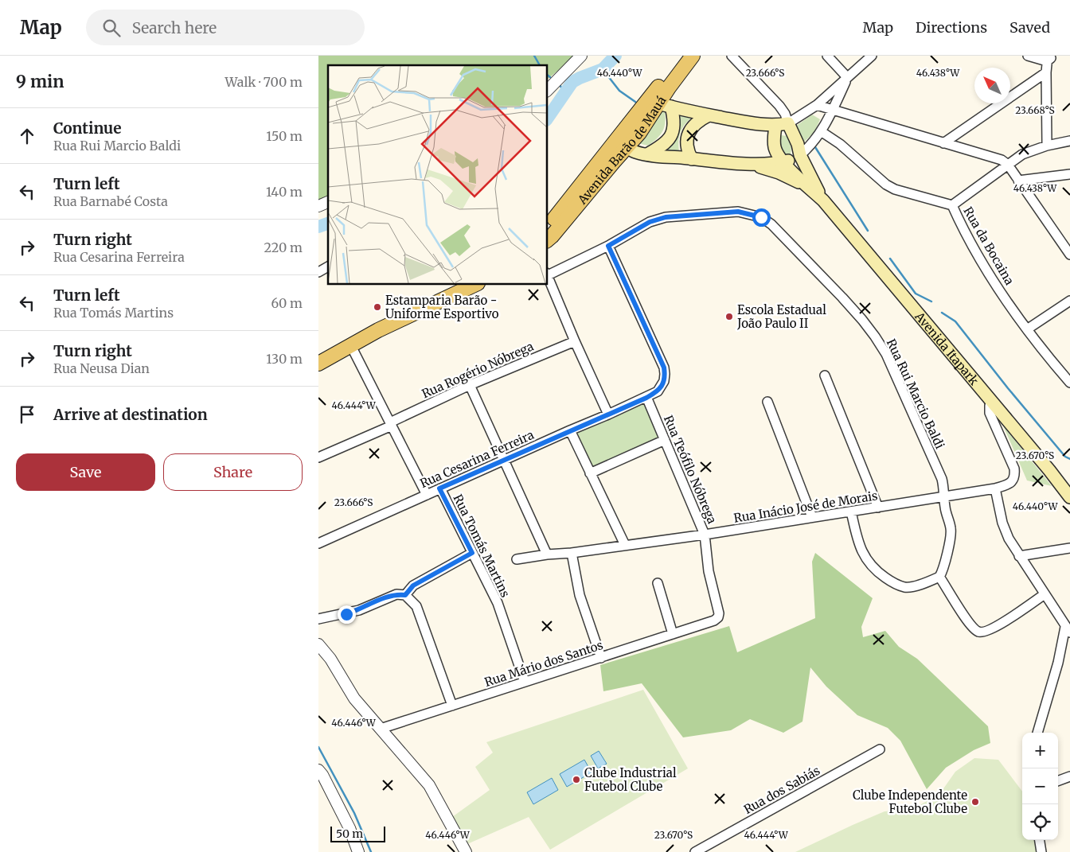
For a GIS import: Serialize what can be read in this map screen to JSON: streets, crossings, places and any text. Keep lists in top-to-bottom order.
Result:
{
  "streets": {
    "main road": ["Avenida Barão de Mauá", "Avenida Itapark"],
    "street": [
      "Rua da Bocaina",
      "Rua Rogério Nóbrega",
      "Rua Rui Marcio Baldi",
      "Rua Cesarina Ferreira",
      "Rua Teófilo Nóbrega",
      "Rua Inácio José de Morais",
      "Rua Tomás Martins",
      "Rua Mário dos Santos",
      "Rua dos Sabiás"
    ]
  },
  "crossings": [
    ["Avenida Itapark", "Rua Inácio José de Morais"],
    ["Rua Rui Marcio Baldi", "Rua Cesarina Ferreira"],
    ["Rua Rui Marcio Baldi", "Rua Inácio José de Morais"],
    ["Rua Cesarina Ferreira", "Rua Teófilo Nóbrega"],
    ["Rua Cesarina Ferreira", "Rua Tomás Martins"],
    ["Rua Teófilo Nóbrega", "Rua Inácio José de Morais"],
    ["Rua Teófilo Nóbrega", "Rua Mário dos Santos"],
    ["Rua Tomás Martins", "Rua Mário dos Santos"]
  ],
  "places": [
    "Estamparia Barão - Uniforme Esportivo",
    "Escola Estadual João Paulo II",
    "Clube Industrial Futebol Clube",
    "Clube Independente Futebol Clube"
  ],
  "scale_bar": "50 m",
  "north": "top left",
  "page": {
    "header": "Map",
    "search": "Search here",
    "nav": ["Map", "Directions", "Saved"],
    "heading": ["9 min", "Walk · 700 m"],
    "list": [
      ["Continue", "Rua Rui Marcio Baldi", "150 m"],
      ["Turn left", "Rua Barnabé Costa", "140 m"],
      ["Turn right", "Rua Cesarina Ferreira", "220 m"],
      ["Turn left", "Rua Tomás Martins", "60 m"],
      ["Turn right", "Rua Neusa Dian", "130 m"],
      "Arrive at destination"
    ],
    "buttons": ["Save", "Share"],
    "map_buttons": ["+", "−"],
    "scale": "50 m"
  },
  "coordinates": [
    "46.440°W",
    "46.438°W",
    "23.666°S",
    "23.668°S",
    "46.444°W",
    "23.670°S",
    "46.446°W"
  ]
}
